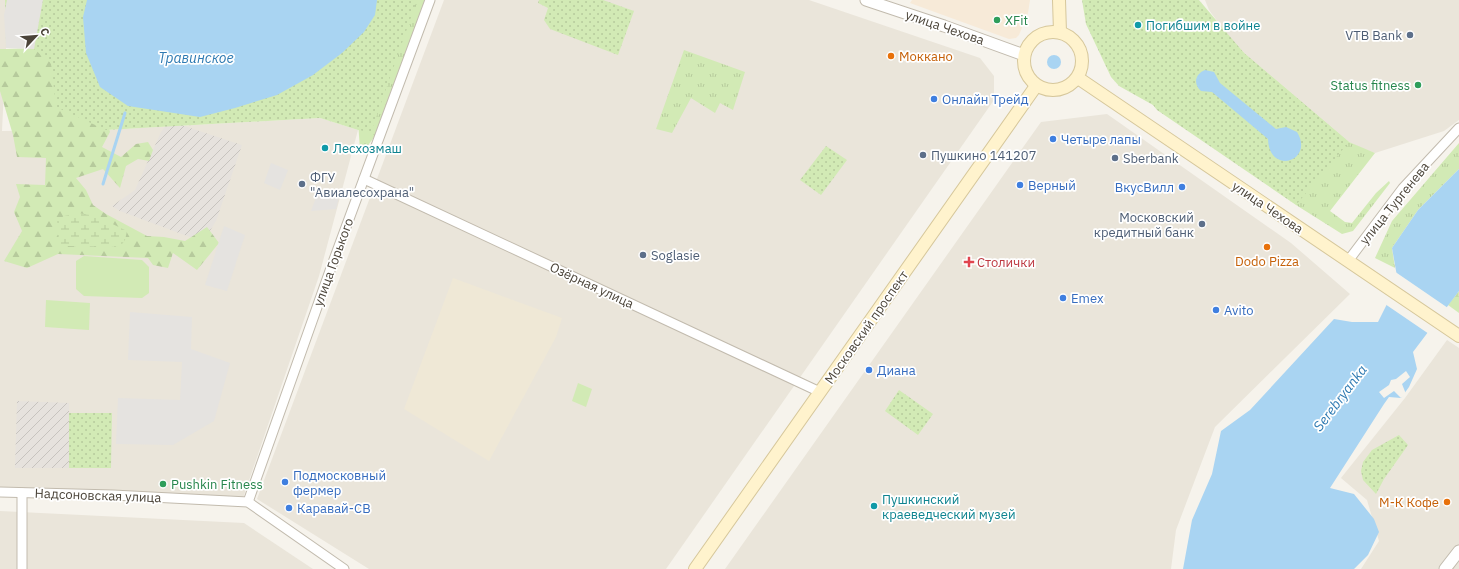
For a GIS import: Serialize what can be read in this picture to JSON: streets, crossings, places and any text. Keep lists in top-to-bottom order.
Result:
{
  "streets": {
    "main road": ["улица Чехова", "Московский проспект"],
    "street": [
      "улица Тургенева",
      "улица Горького",
      "Озёрная улица",
      "Надсоновская улица"
    ]
  },
  "crossings": [
    ["улица Чехова", "улица Тургенева"],
    ["улица Чехова", "Московский проспект"],
    ["улица Горького", "Озёрная улица"],
    ["улица Горького", "Надсоновская улица"],
    ["Озёрная улица", "Московский проспект"]
  ],
  "water": ["Травинское", "Serebryanka"],
  "places": {
    "other": [
      "XFit",
      "Погибшим в войне",
      "VTB Bank",
      "Моккано",
      "Status fitness",
      "Онлайн Трейд",
      "Четыре лапы",
      "Лесхозмаш",
      "Пушкино 141207",
      "Sberbank",
      "ФГУ \"Авиалесохрана\"",
      "Верный",
      "ВкусВилл",
      "Московский кредитный банк",
      "Dodo Pizza",
      "Soglasie",
      "Emex",
      "Avito",
      "Диана",
      "Подмосковный фермер",
      "Pushkin Fitness",
      "М-К Кофе",
      "Пушкинский краеведческий музей",
      "Каравай-СВ"
    ],
    "health": ["Столички"]
  },
  "north": "top right"
}
